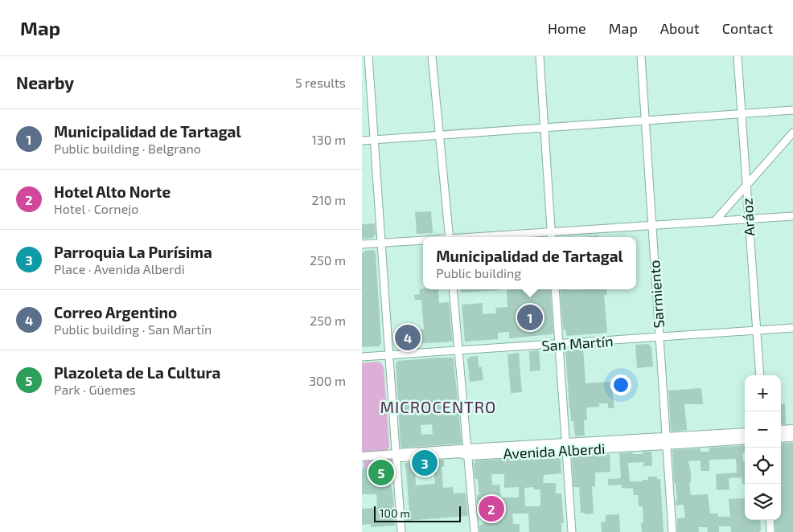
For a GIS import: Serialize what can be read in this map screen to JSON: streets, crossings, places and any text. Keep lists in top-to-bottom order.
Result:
{
  "streets": {
    "main road": ["Avenida Alberdi"],
    "street": ["Aráoz", "Sarmiento", "San Martín"]
  },
  "crossings": [
    ["Aráoz", "San Martín"],
    ["Sarmiento", "San Martín"],
    ["Sarmiento", "Avenida Alberdi"]
  ],
  "districts": ["MICROCENTRO"],
  "scale_bar": "100 m",
  "page": {
    "header": "Map",
    "nav": [
      "Home",
      "Map",
      "About",
      "Contact"
    ],
    "heading": ["Nearby", "5 results"],
    "list": [
      {
        "mark": "1",
        "name": "Municipalidad de Tartagal",
        "note": "Public building · Belgrano",
        "value": "130 m"
      },
      {
        "mark": "2",
        "name": "Hotel Alto Norte",
        "note": "Hotel · Cornejo",
        "value": "210 m"
      },
      {
        "mark": "3",
        "name": "Parroquia La Purísima",
        "note": "Place · Avenida Alberdi",
        "value": "250 m"
      },
      {
        "mark": "4",
        "name": "Correo Argentino",
        "note": "Public building · San Martín",
        "value": "250 m"
      },
      {
        "mark": "5",
        "name": "Plazoleta de La Cultura",
        "note": "Park · Güemes",
        "value": "300 m"
      }
    ],
    "popup": ["Municipalidad de Tartagal", "Public building"],
    "pins": [
      "1",
      "4",
      "3",
      "5",
      "2"
    ],
    "map_buttons": ["+", "−"],
    "scale": "100 m"
  }
}
